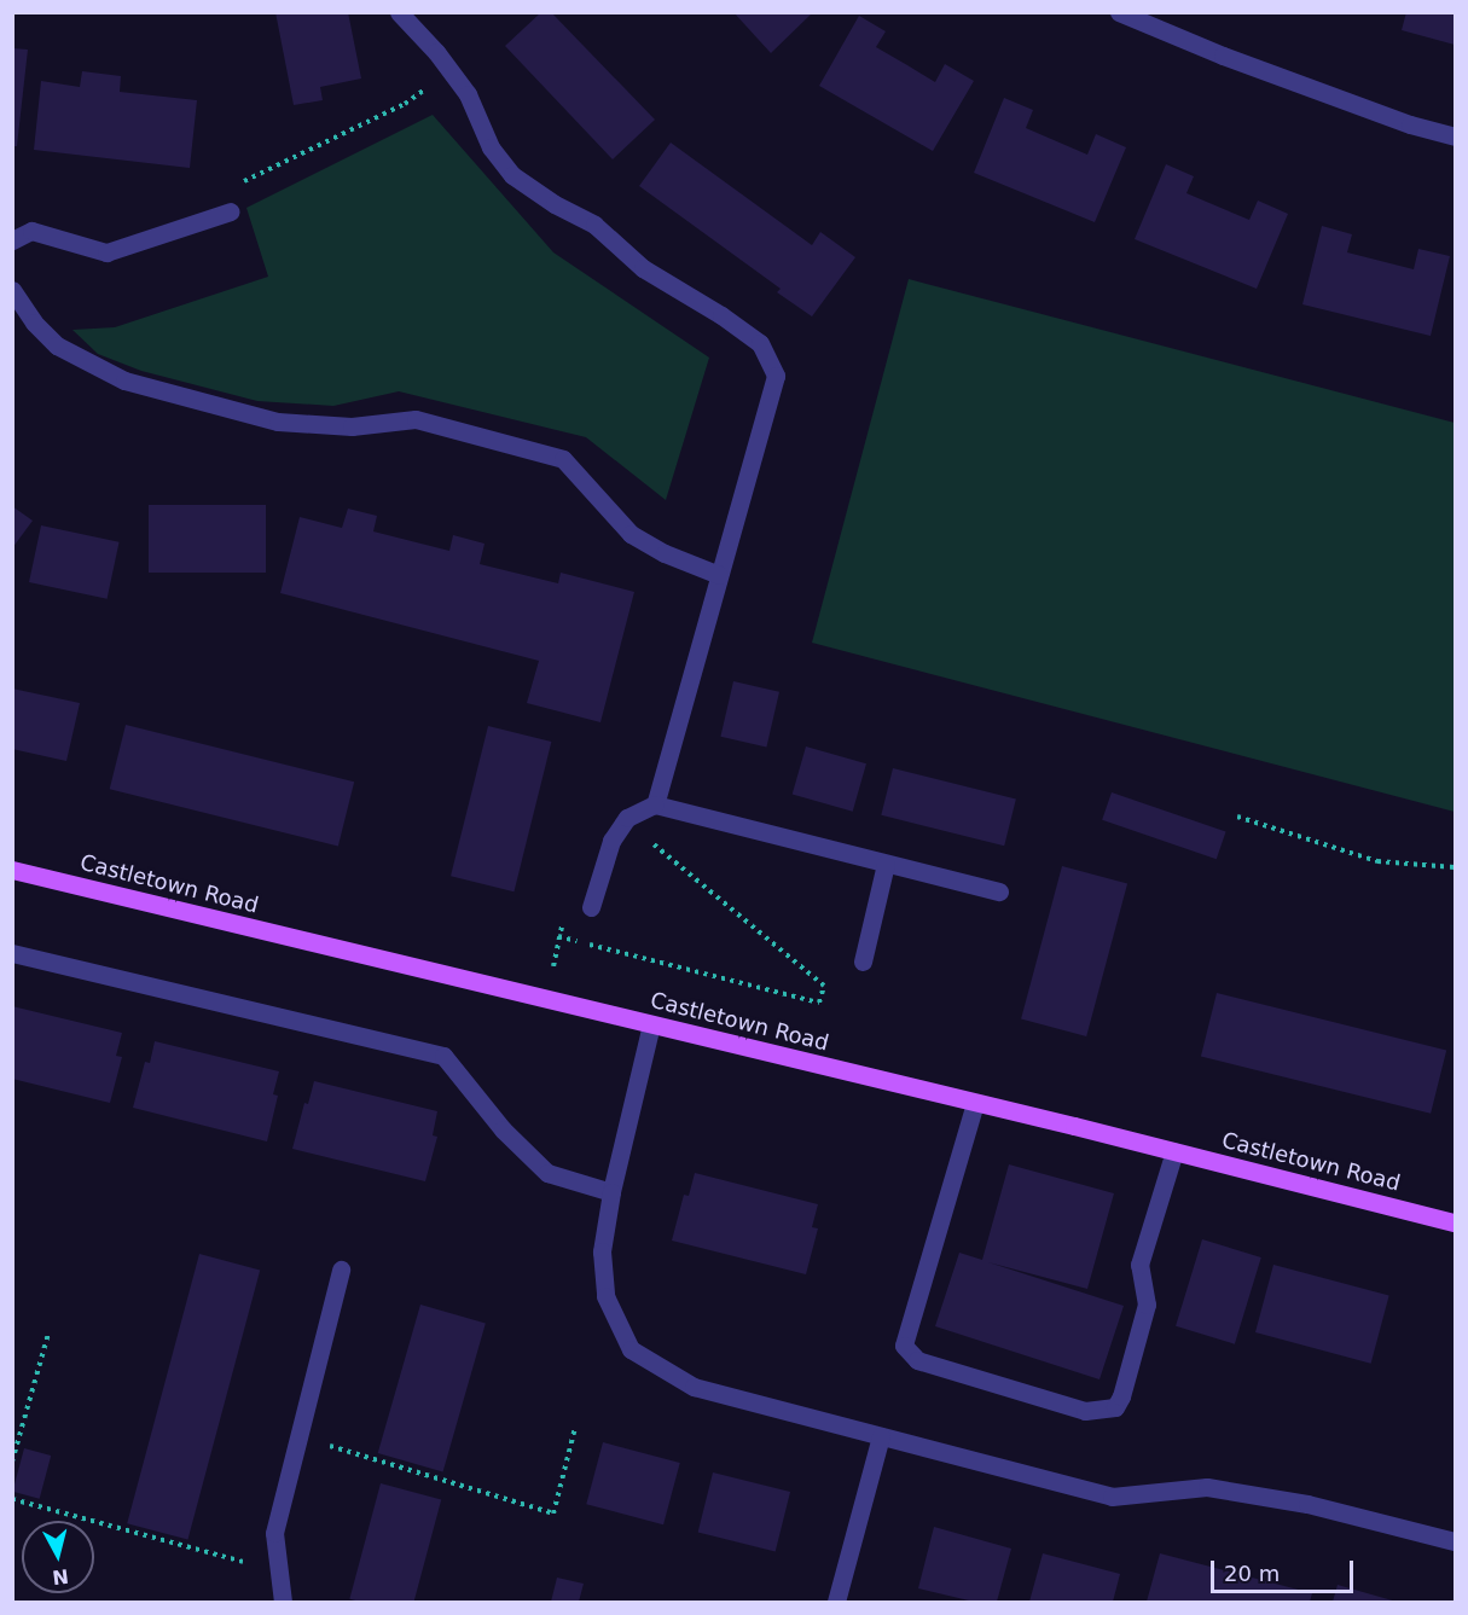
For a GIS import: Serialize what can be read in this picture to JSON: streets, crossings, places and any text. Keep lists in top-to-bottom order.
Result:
{
  "streets": {
    "main road": ["Castletown Road"]
  },
  "scale_bar": "20 m",
  "north": "bottom"
}
